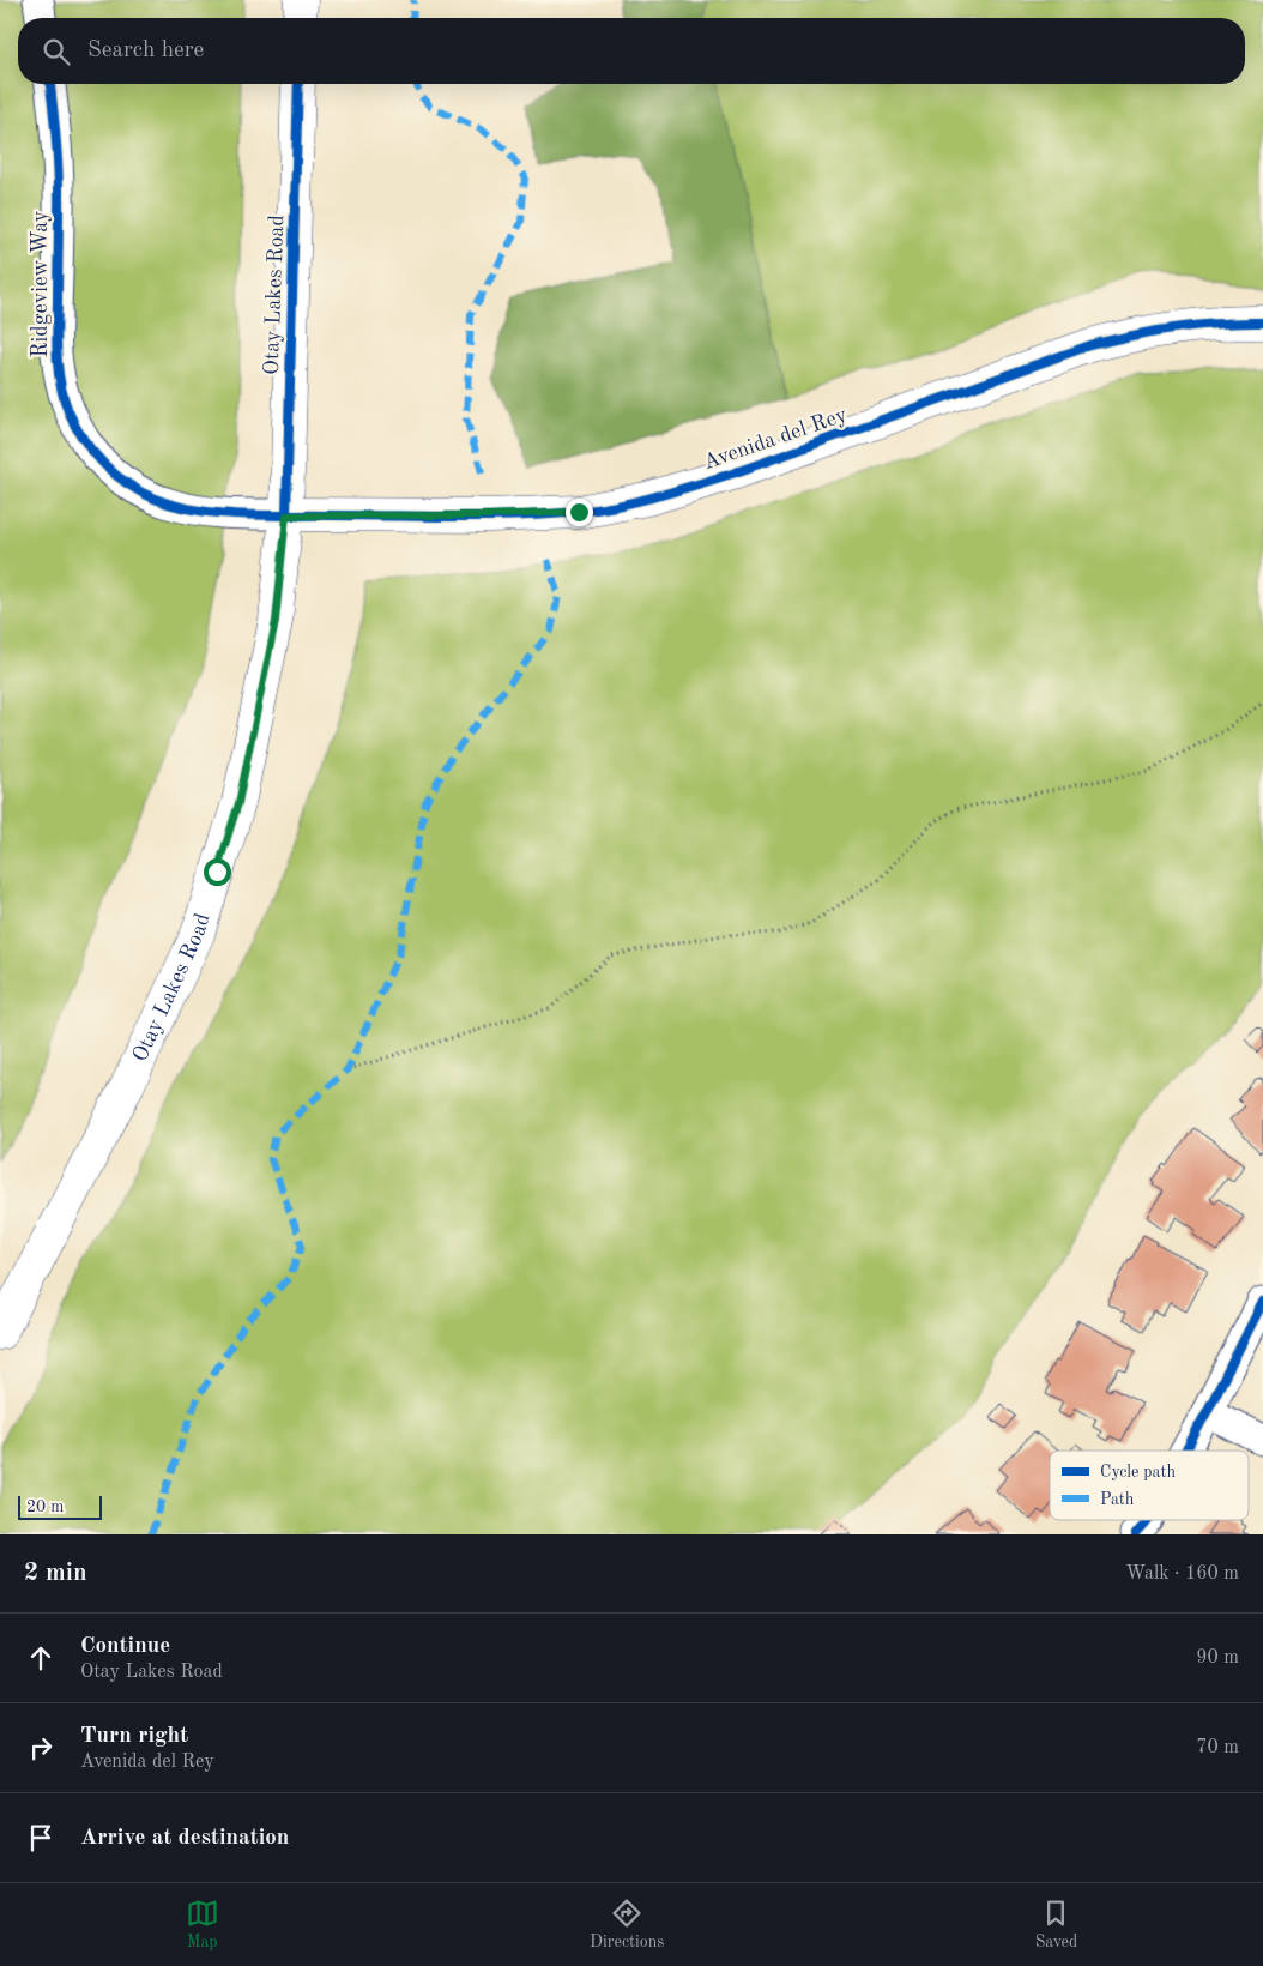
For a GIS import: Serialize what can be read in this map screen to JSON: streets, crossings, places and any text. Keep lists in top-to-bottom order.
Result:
{
  "streets": {
    "main road": ["Otay Lakes Road", "Avenida del Rey"],
    "street": ["Ridgeview Way"]
  },
  "crossings": [
    ["Ridgeview Way", "Otay Lakes Road"],
    ["Ridgeview Way", "Avenida del Rey"],
    ["Otay Lakes Road", "Avenida del Rey"]
  ],
  "legend": ["Cycle path", "Path"],
  "scale_bar": "20 m",
  "page": {
    "search": "Search here",
    "scale": "20 m",
    "heading": ["2 min", "Walk · 160 m"],
    "list": [
      ["Continue", "Otay Lakes Road", "90 m"],
      ["Turn right", "Avenida del Rey", "70 m"],
      "Arrive at destination"
    ],
    "nav": ["Map", "Directions", "Saved"]
  }
}
